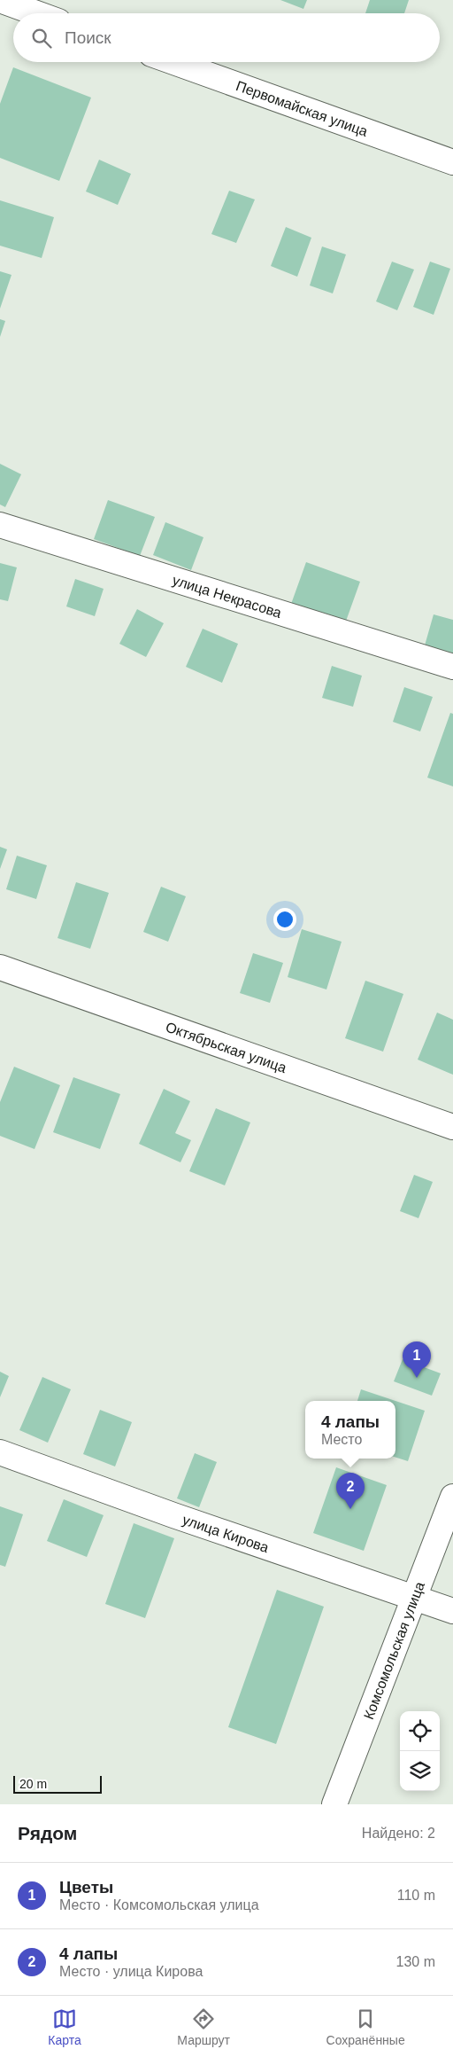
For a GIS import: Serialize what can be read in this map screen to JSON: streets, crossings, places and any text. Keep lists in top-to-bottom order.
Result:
{
  "streets": {
    "street": [
      "Первомайская улица",
      "улица Некрасова",
      "Октябрьская улица",
      "улица Кирова",
      "Комсомольская улица"
    ]
  },
  "crossings": [
    ["улица Кирова", "Комсомольская улица"]
  ],
  "scale_bar": "20 m",
  "page": {
    "search": "Поиск",
    "pins": ["1", "2"],
    "popup": ["4 лапы", "Место"],
    "scale": "20 m",
    "heading": ["Рядом", "Найдено: 2"],
    "list": [
      {
        "mark": "1",
        "name": "Цветы",
        "note": "Место · Комсомольская улица",
        "value": "110 m"
      },
      {
        "mark": "2",
        "name": "4 лапы",
        "note": "Место · улица Кирова",
        "value": "130 m"
      }
    ],
    "nav": ["Карта", "Маршрут", "Сохранённые"]
  }
}
